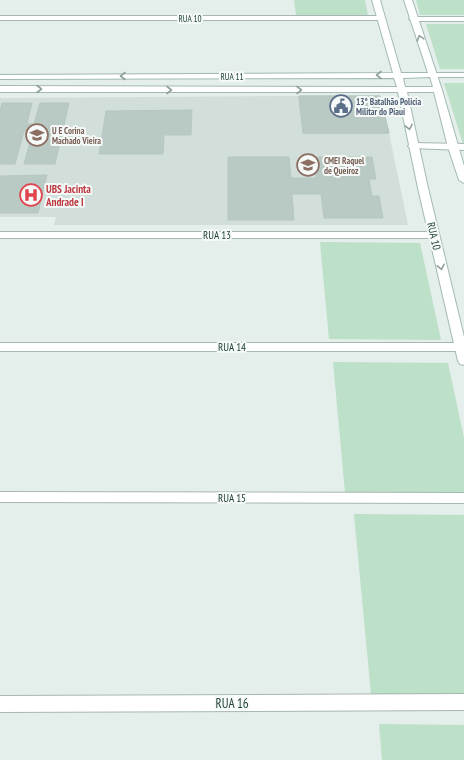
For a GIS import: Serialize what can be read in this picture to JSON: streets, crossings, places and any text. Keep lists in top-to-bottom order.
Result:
{
  "streets": {
    "street": [
      "RUA 10",
      "RUA 11",
      "RUA 13",
      "RUA 14",
      "RUA 15",
      "RUA 16"
    ]
  },
  "crossings": [
    ["RUA 10", "RUA 11"],
    ["RUA 10", "RUA 13"],
    ["RUA 10", "RUA 14"]
  ],
  "places": {
    "public building": ["13° Batalhão Policia Militar do Piaui"],
    "school or university": ["U E Corina Machado Vieira", "CMEI Raquel de Queiroz"],
    "hospital": ["UBS Jacinta Andrade I"]
  }
}
